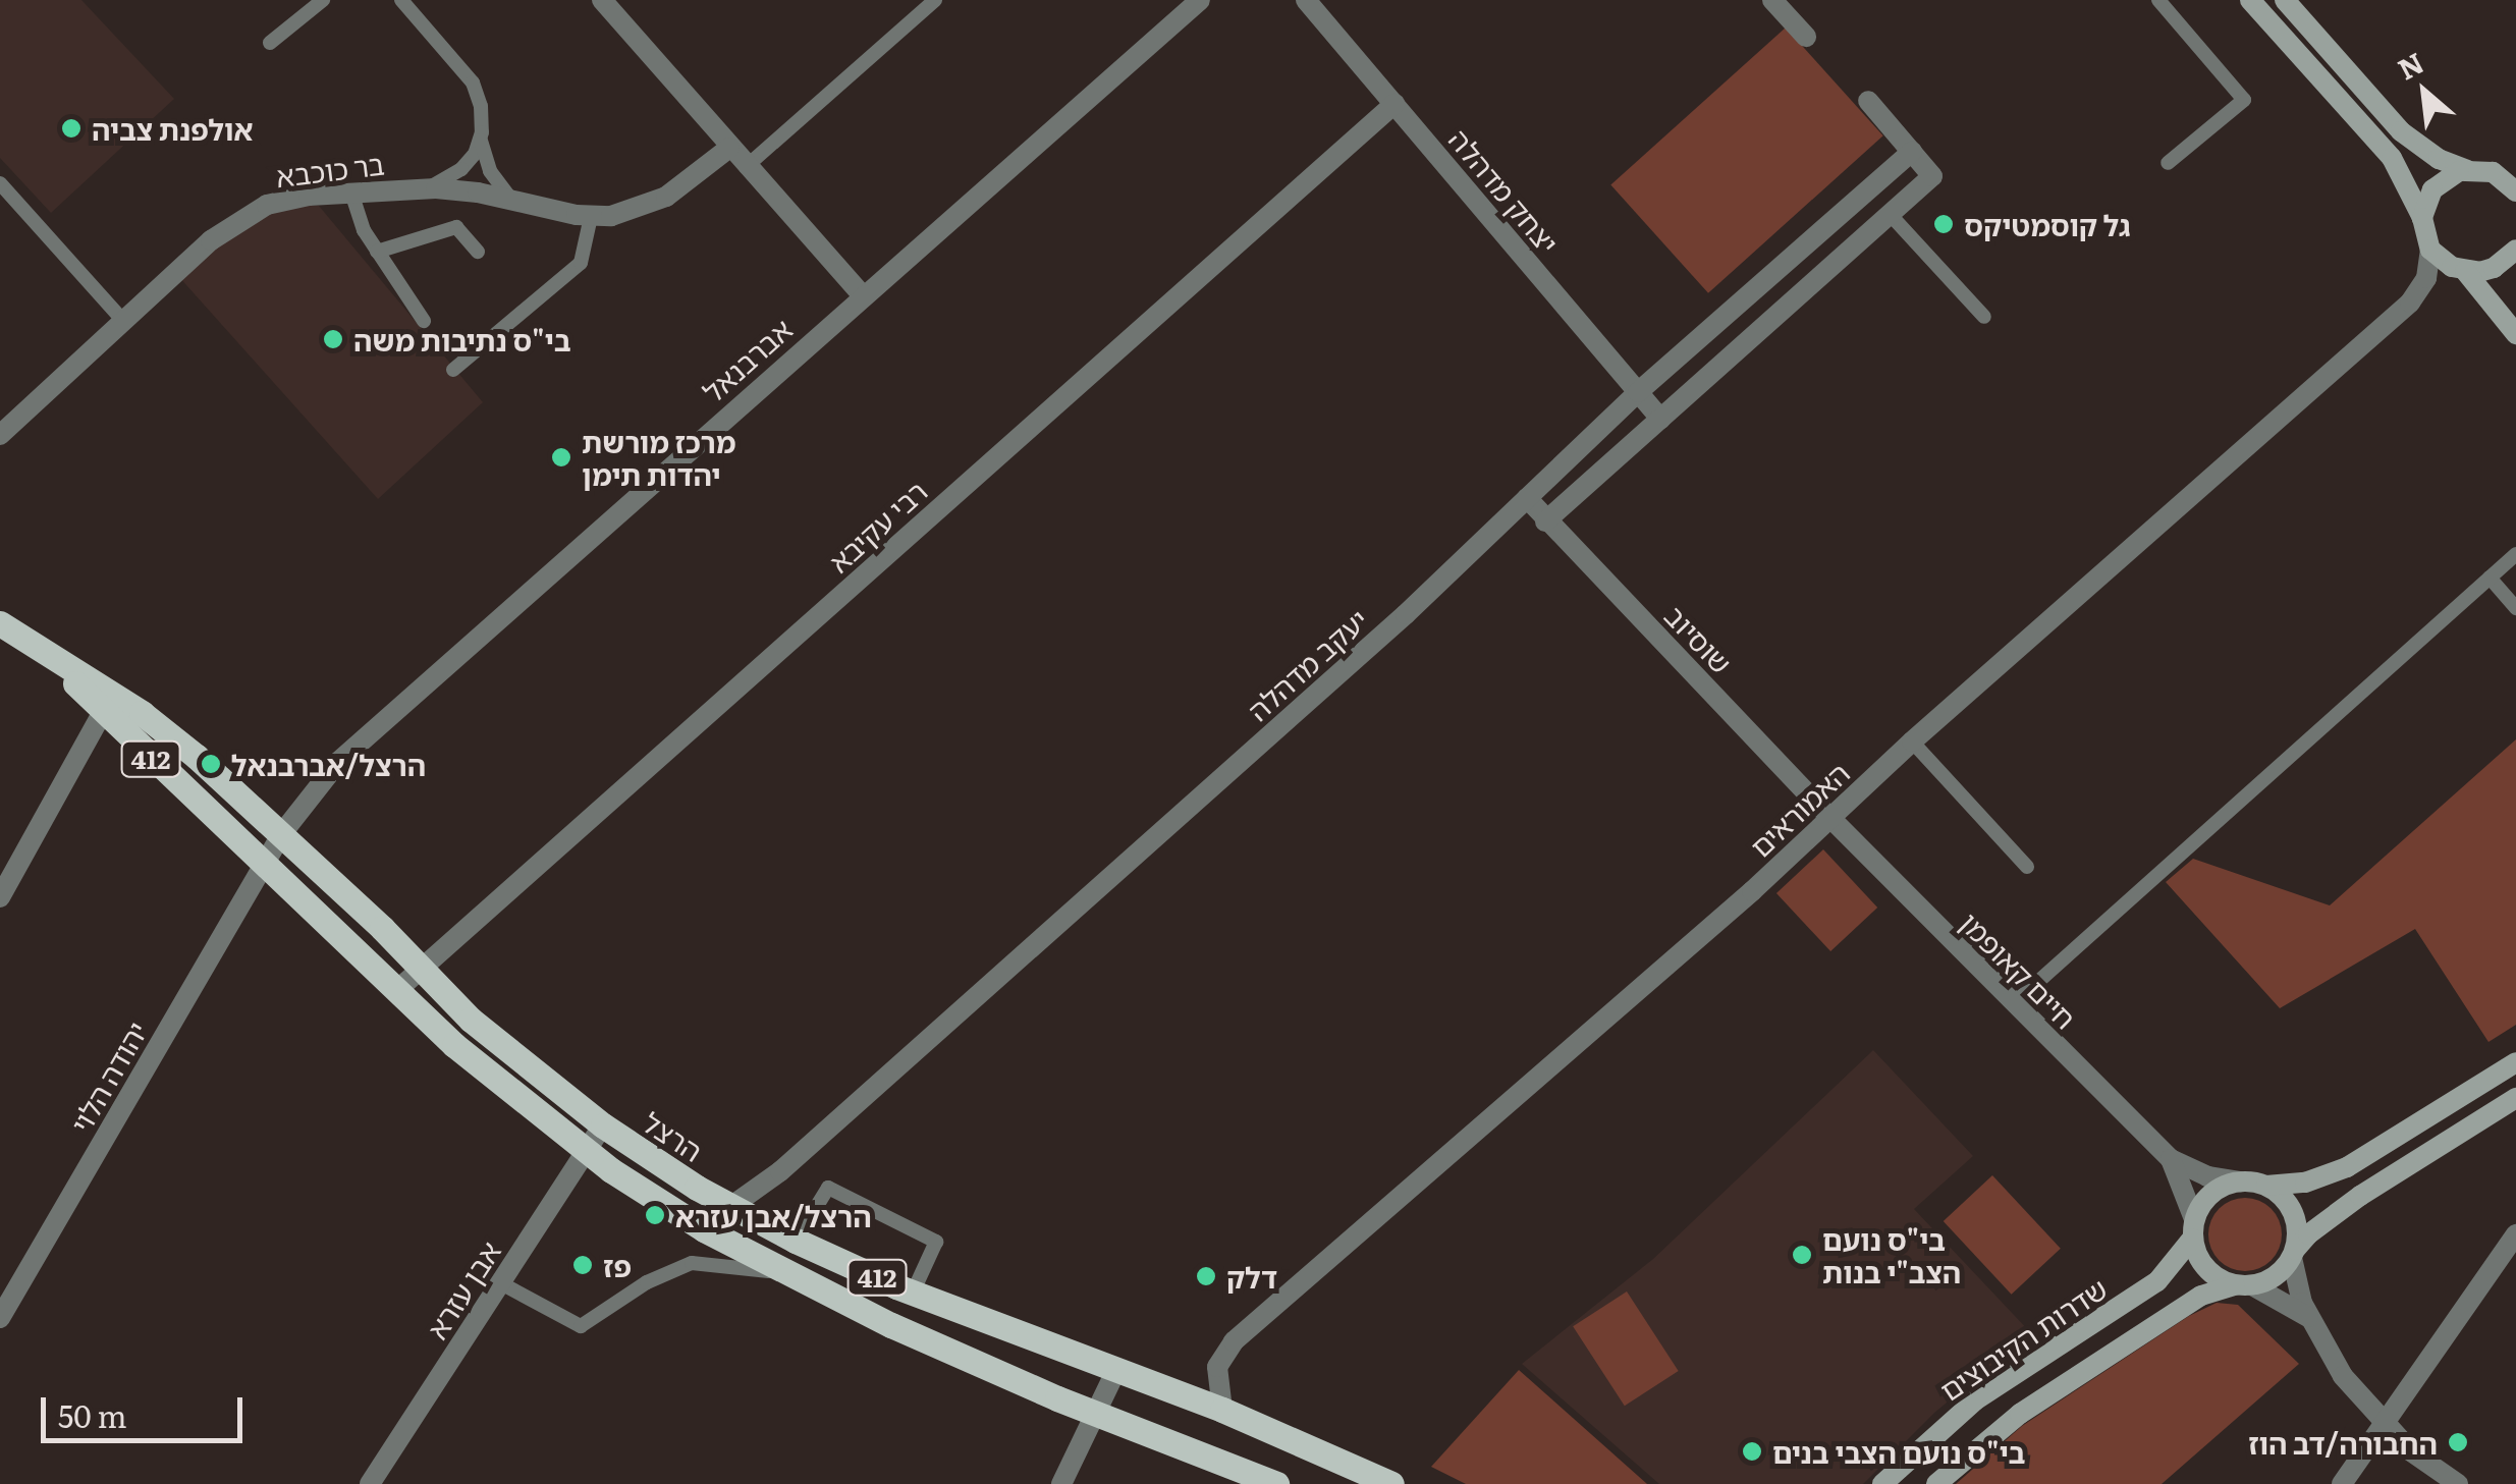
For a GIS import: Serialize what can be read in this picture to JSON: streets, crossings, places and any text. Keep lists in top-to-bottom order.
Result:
{
  "streets": {
    "main road": ["412", "הרצל"],
    "street": [
      "בר כוכבא",
      "יצחק מדהלה",
      "אברבנאל",
      "רבי עקיבא",
      "שוסיוב",
      "יעקב מדהלה",
      "האמוראים",
      "חיים קאופמן",
      "יהודה הלוי",
      "אבן עזרא",
      "שדרות הקיבוצים"
    ]
  },
  "crossings": [
    ["יצחק מדהלה", "רבי עקיבא"],
    ["יצחק מדהלה", "יעקב מדהלה"],
    ["אברבנאל", "יהודה הלוי"],
    ["אברבנאל", "הרצל"],
    ["רבי עקיבא", "הרצל"],
    ["שוסיוב", "יעקב מדהלה"],
    ["שוסיוב", "האמוראים"],
    ["שוסיוב", "חיים קאופמן"],
    ["יעקב מדהלה", "הרצל"],
    ["האמוראים", "חיים קאופמן"],
    ["האמוראים", "הרצל"],
    ["חיים קאופמן", "שדרות הקיבוצים"],
    ["יהודה הלוי", "הרצל"],
    ["הרצל", "אבן עזרא"]
  ],
  "places": [
    "אולפנת צביה",
    "גל קוסמטיקס",
    "בי\"ס נתיבות משה",
    "מרכז מורשת יהדות תימן",
    "הרצל/אברבנאל",
    "הרצל/אבן עזרא",
    "בי\"ס נועם הצב\"י בנות",
    "פז",
    "דלק",
    "החבורה/דב הוז",
    "בי\"ס נועם הצבי בנים"
  ],
  "scale_bar": "50 m",
  "north": "top left"
}
